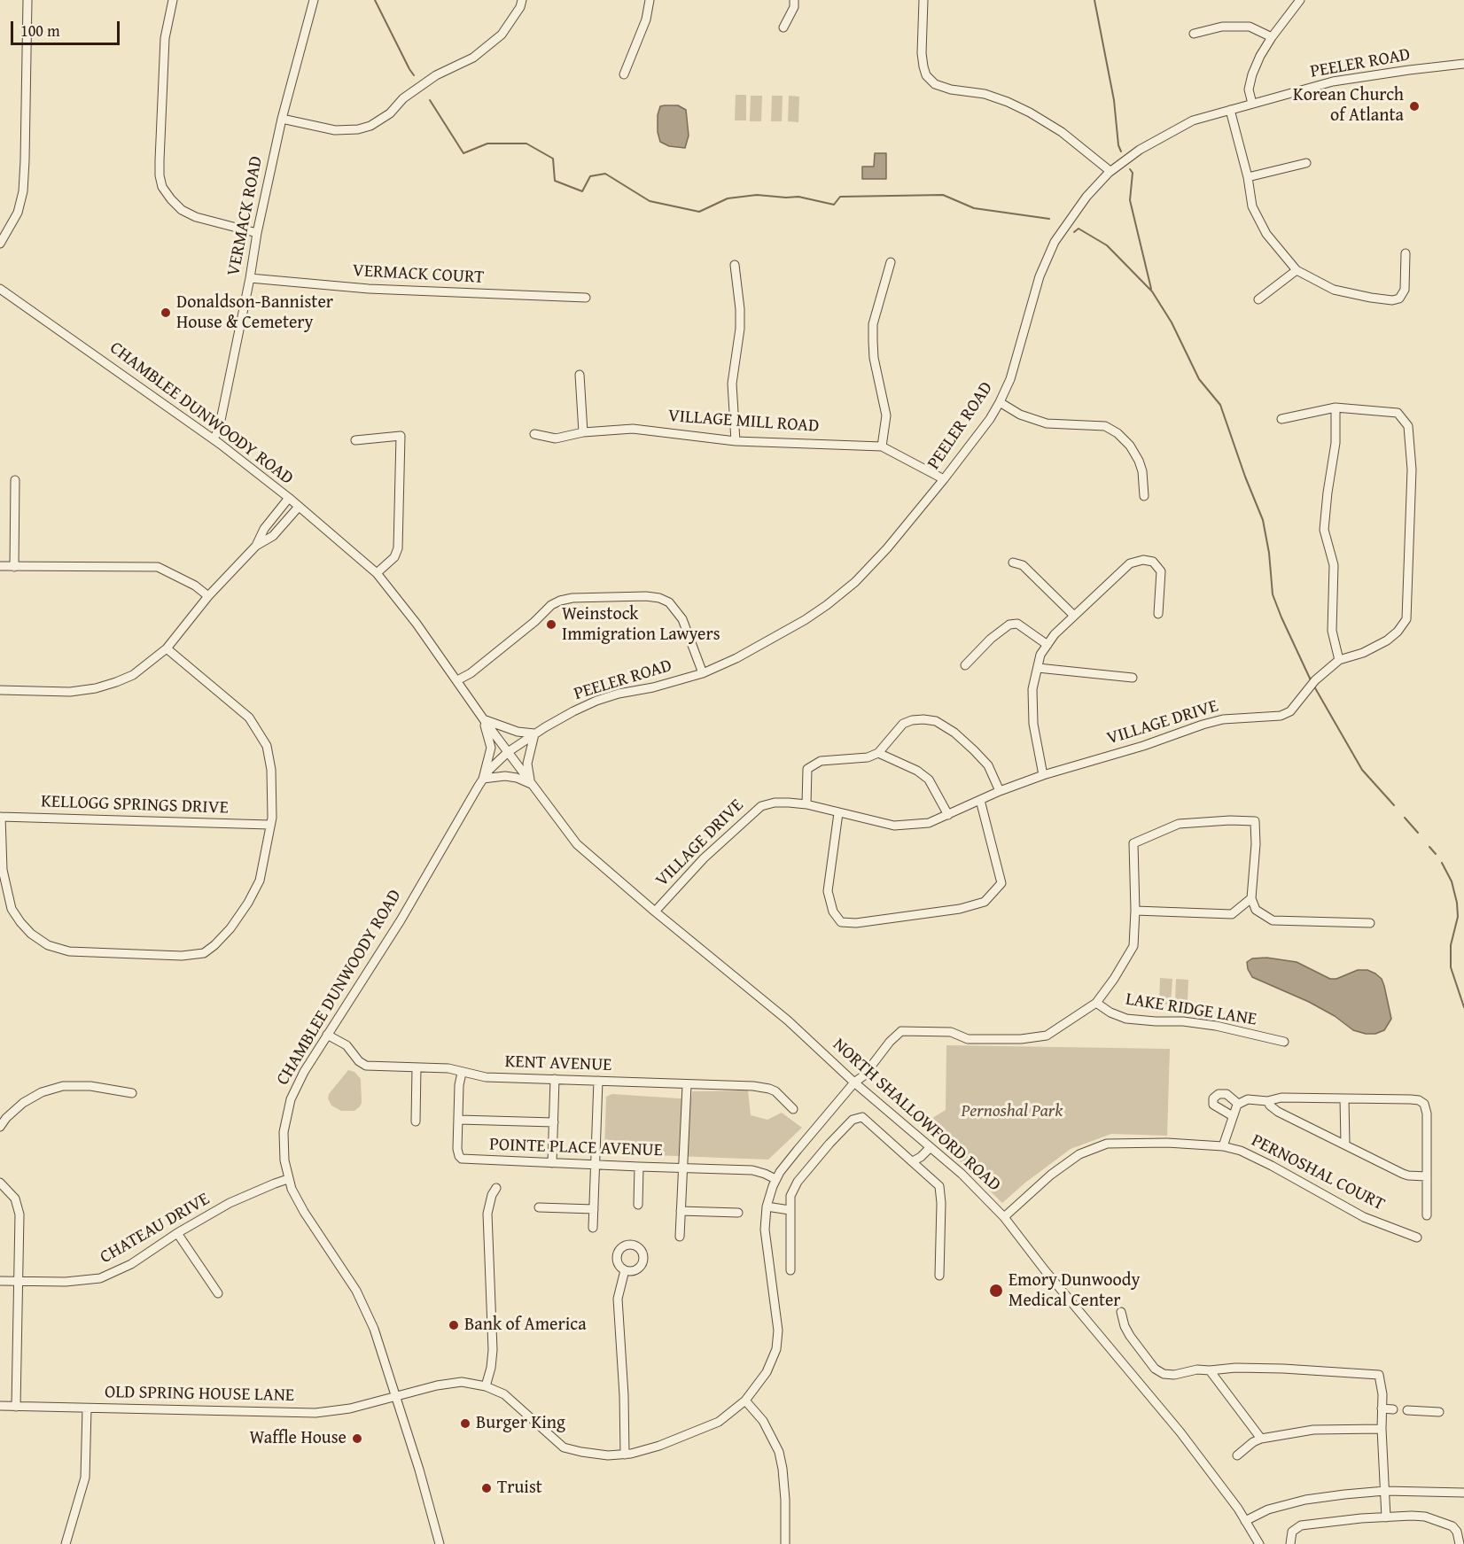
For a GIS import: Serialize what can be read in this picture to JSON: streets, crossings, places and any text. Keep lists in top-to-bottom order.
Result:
{
  "streets": {
    "street": [
      "PEELER ROAD",
      "VERMACK ROAD",
      "VERMACK COURT",
      "CHAMBLEE DUNWOODY ROAD",
      "VILLAGE MILL ROAD",
      "VILLAGE DRIVE",
      "KELLOGG SPRINGS DRIVE",
      "LAKE RIDGE LANE",
      "KENT AVENUE",
      "NORTH SHALLOWFORD ROAD",
      "POINTE PLACE AVENUE",
      "PERNOSHAL COURT",
      "CHATEAU DRIVE",
      "OLD SPRING HOUSE LANE"
    ]
  },
  "crossings": [
    ["PEELER ROAD", "CHAMBLEE DUNWOODY ROAD"],
    ["PEELER ROAD", "VILLAGE MILL ROAD"],
    ["PEELER ROAD", "NORTH SHALLOWFORD ROAD"],
    ["VERMACK ROAD", "VERMACK COURT"],
    ["VERMACK ROAD", "CHAMBLEE DUNWOODY ROAD"],
    ["CHAMBLEE DUNWOODY ROAD", "KENT AVENUE"],
    ["CHAMBLEE DUNWOODY ROAD", "NORTH SHALLOWFORD ROAD"],
    ["CHAMBLEE DUNWOODY ROAD", "CHATEAU DRIVE"],
    ["CHAMBLEE DUNWOODY ROAD", "OLD SPRING HOUSE LANE"],
    ["VILLAGE DRIVE", "NORTH SHALLOWFORD ROAD"],
    ["LAKE RIDGE LANE", "NORTH SHALLOWFORD ROAD"],
    ["LAKE RIDGE LANE", "POINTE PLACE AVENUE"],
    ["LAKE RIDGE LANE", "OLD SPRING HOUSE LANE"],
    ["KENT AVENUE", "POINTE PLACE AVENUE"],
    ["NORTH SHALLOWFORD ROAD", "PERNOSHAL COURT"]
  ],
  "parks": ["Pernoshal Park"],
  "places": [
    "Korean Church of Atlanta",
    "Donaldson-Bannister House & Cemetery",
    "Weinstock Immigration Lawyers",
    "Emory Dunwoody Medical Center",
    "Bank of America",
    "Burger King",
    "Waffle House",
    "Truist"
  ],
  "scale_bar": "100 m"
}
